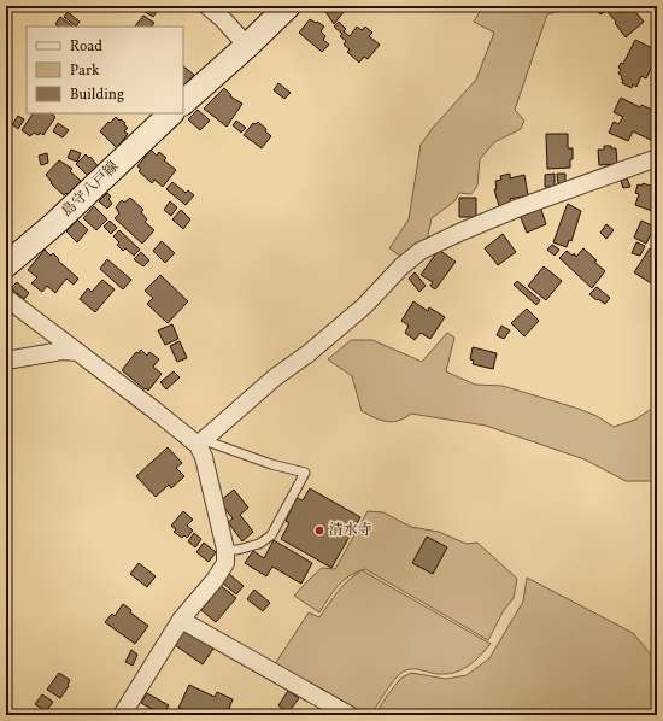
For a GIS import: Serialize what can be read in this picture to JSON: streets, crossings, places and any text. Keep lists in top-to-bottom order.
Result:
{
  "streets": {
    "main road": ["島守八戸線"]
  },
  "places": ["清水寺"],
  "legend": ["Road", "Park", "Building"]
}
